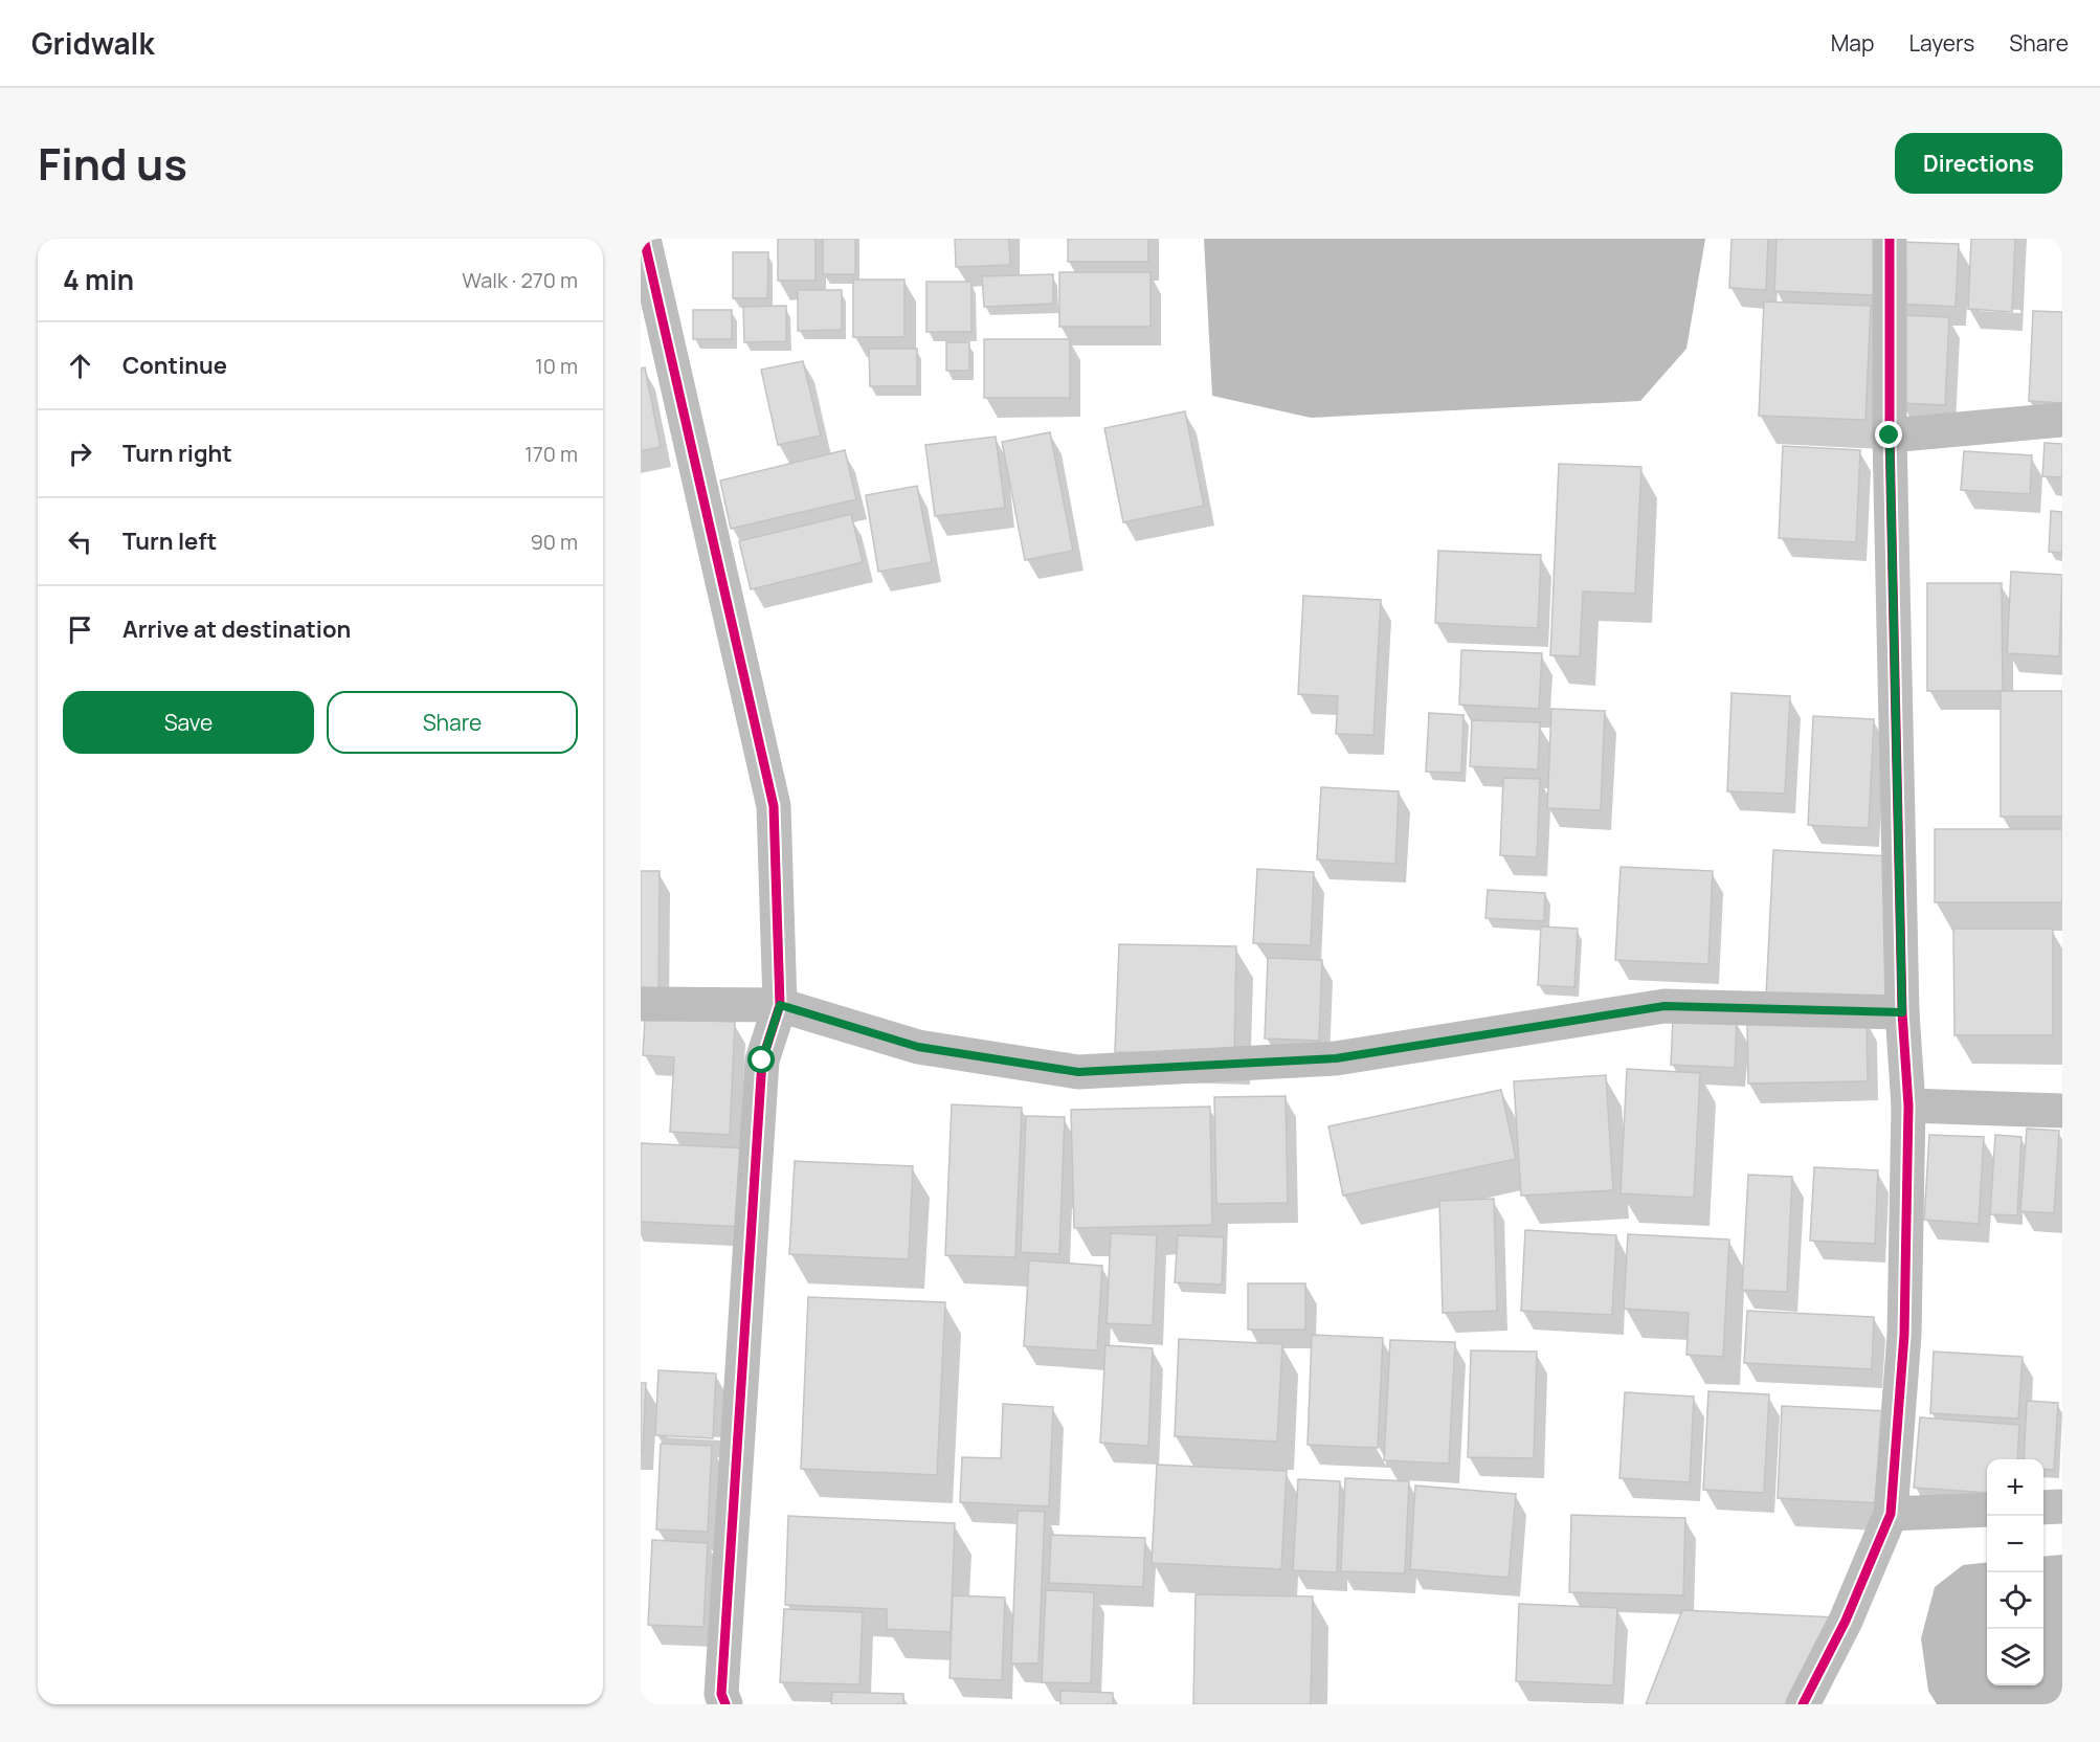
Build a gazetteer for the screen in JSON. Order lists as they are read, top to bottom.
{
  "page": {
    "header": "Gridwalk",
    "nav": ["Map", "Layers", "Share"],
    "title": "Find us",
    "buttons": [
      "Directions",
      ["Save", "Share"]
    ],
    "heading": ["4 min", "Walk · 270 m"],
    "list": [
      ["Continue", "10 m"],
      ["Turn right", "170 m"],
      ["Turn left", "90 m"],
      "Arrive at destination"
    ],
    "map_buttons": ["+", "−"]
  }
}
